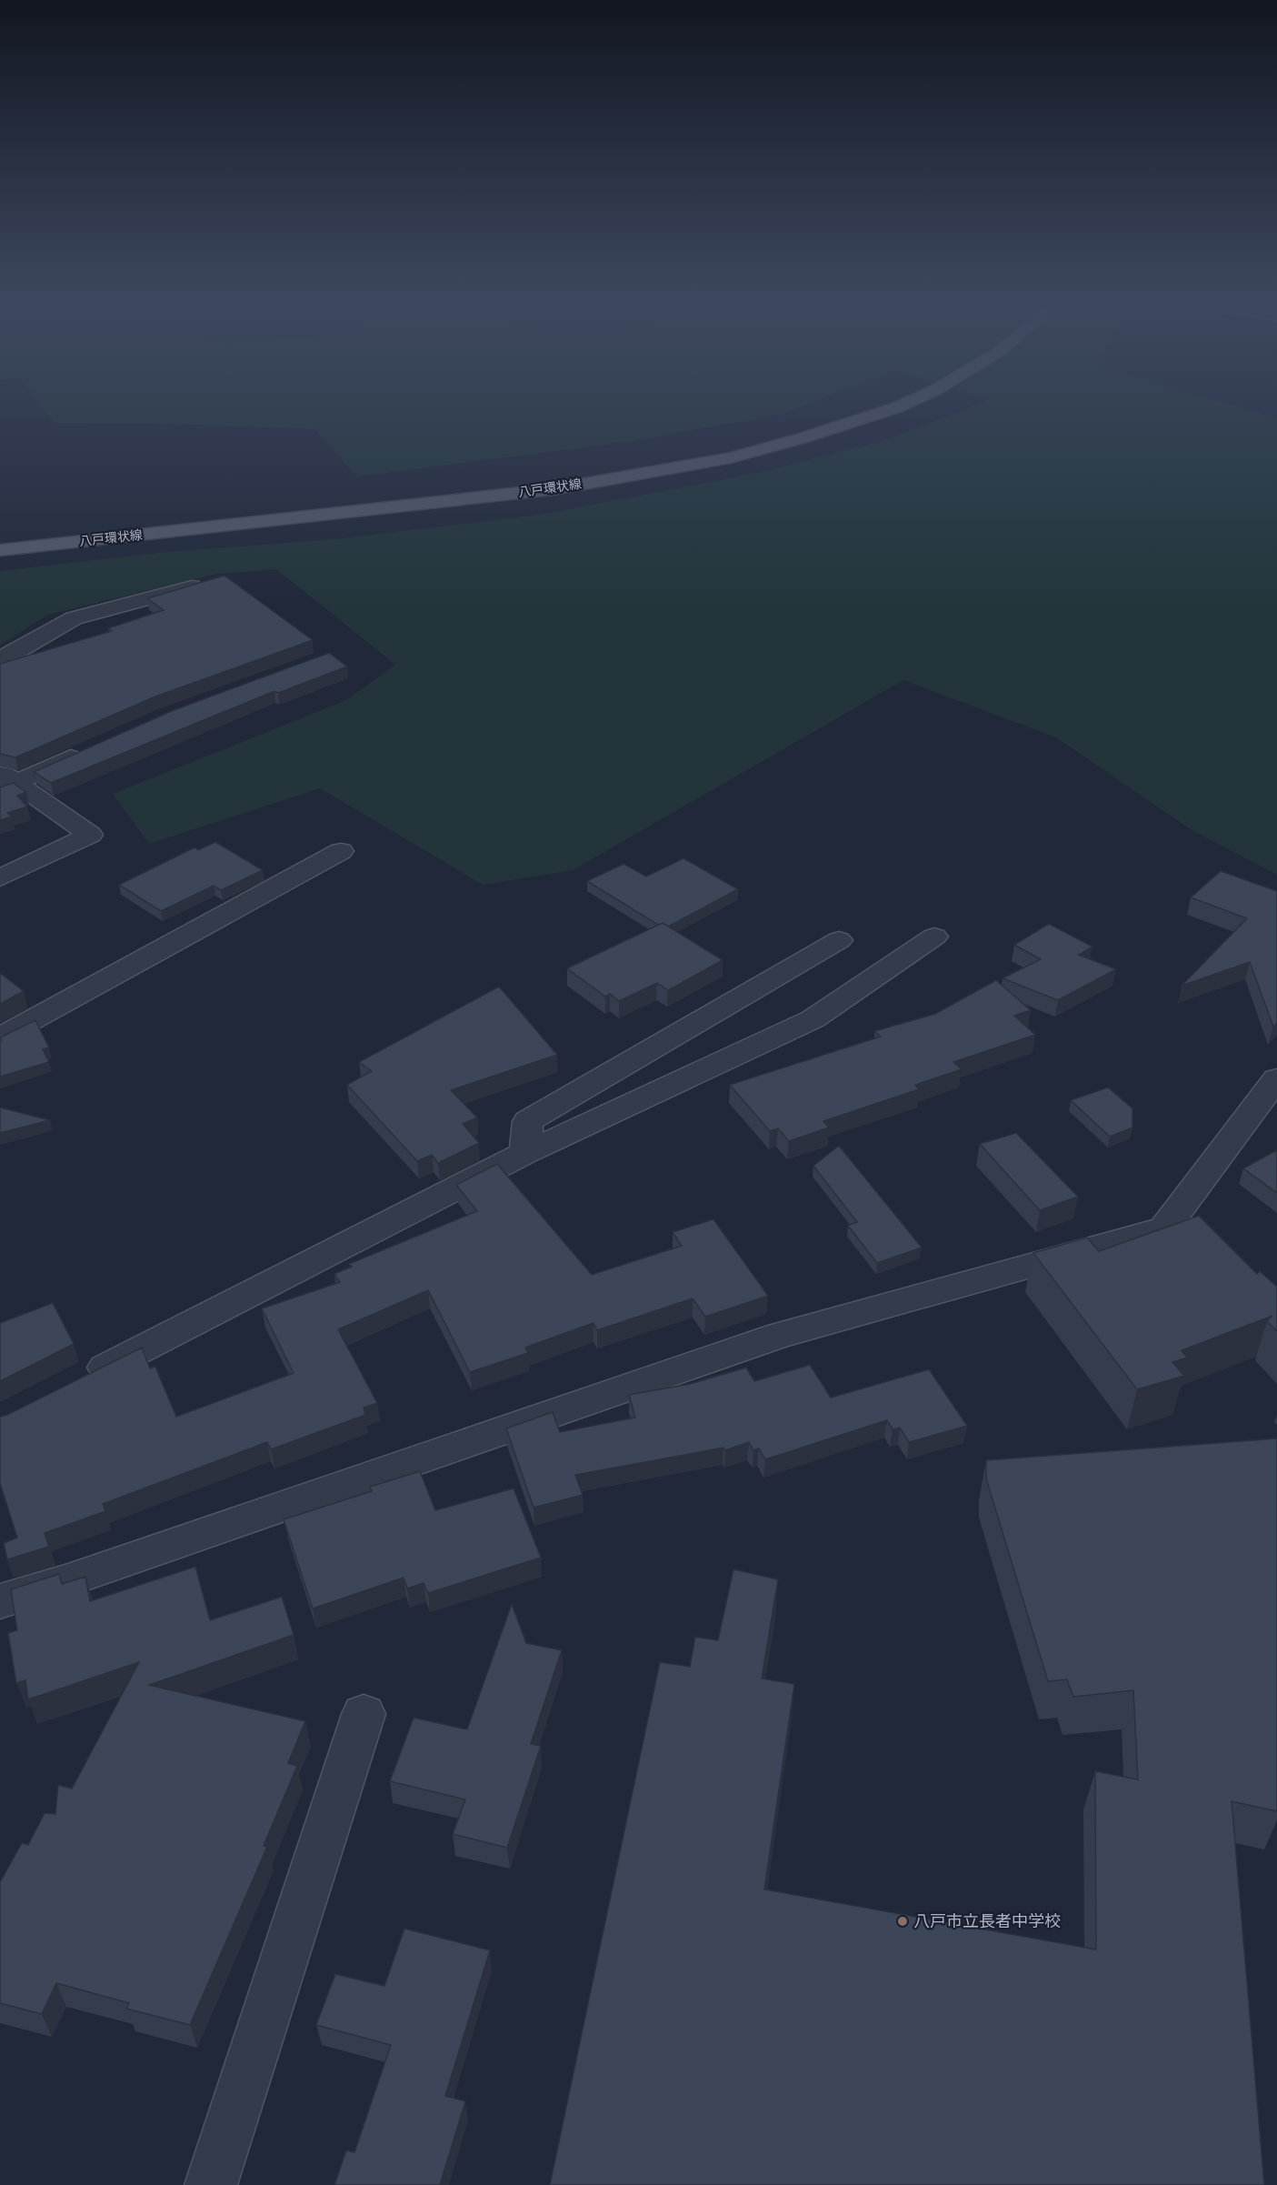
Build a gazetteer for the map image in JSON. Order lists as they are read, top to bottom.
{
  "streets": {
    "main road": ["八戸環状線"]
  },
  "places": ["八戸市立長者中学校"]
}
